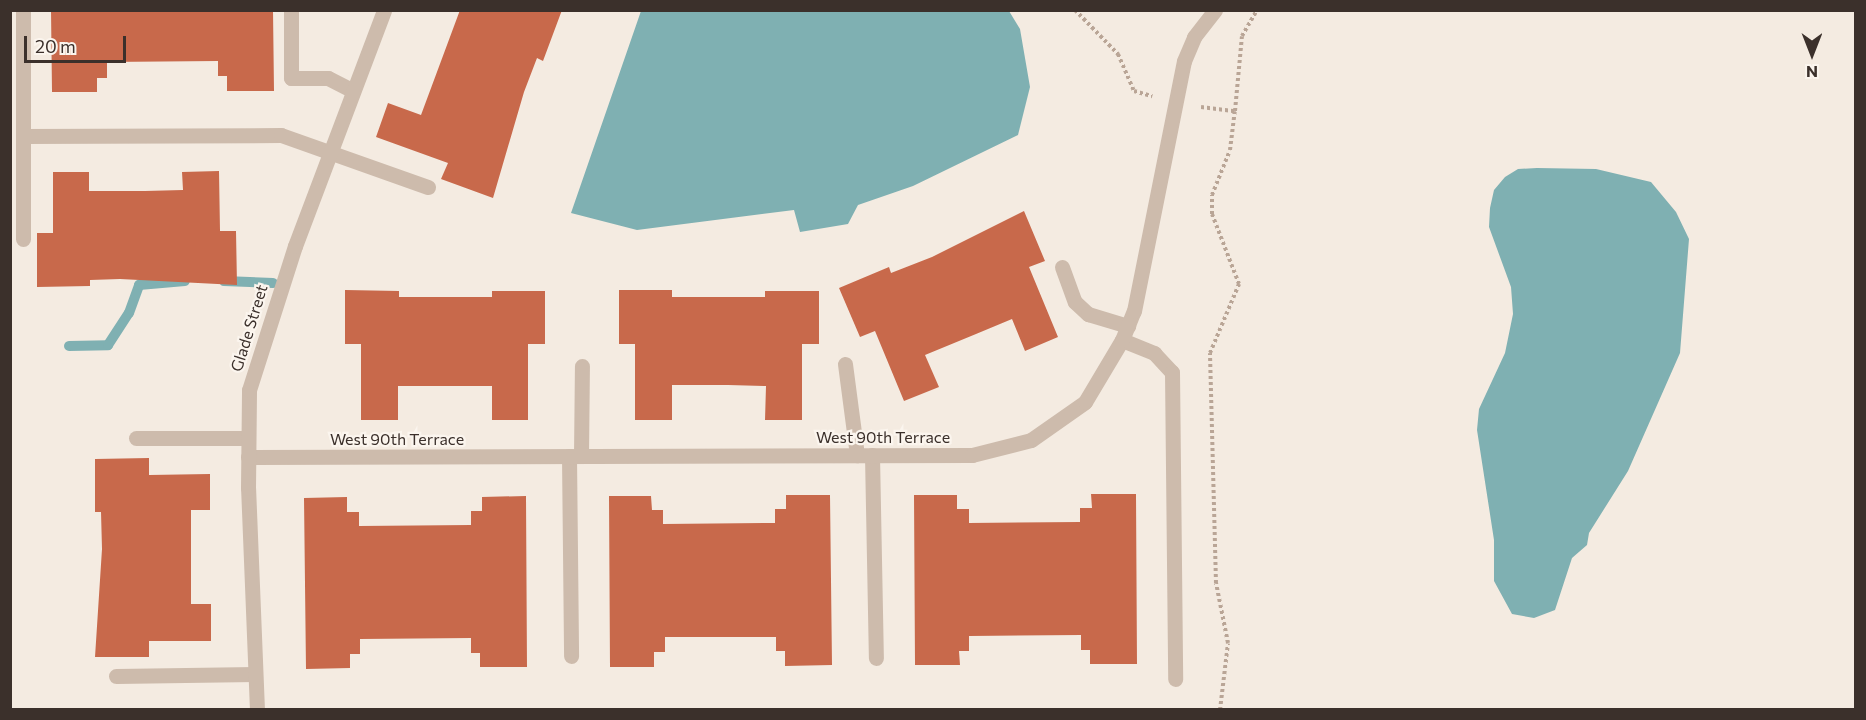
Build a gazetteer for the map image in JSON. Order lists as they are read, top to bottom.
{
  "streets": {
    "street": ["Glade Street", "West 90th Terrace"]
  },
  "crossings": [
    ["Glade Street", "West 90th Terrace"]
  ],
  "scale_bar": "20 m",
  "north": "bottom"
}
